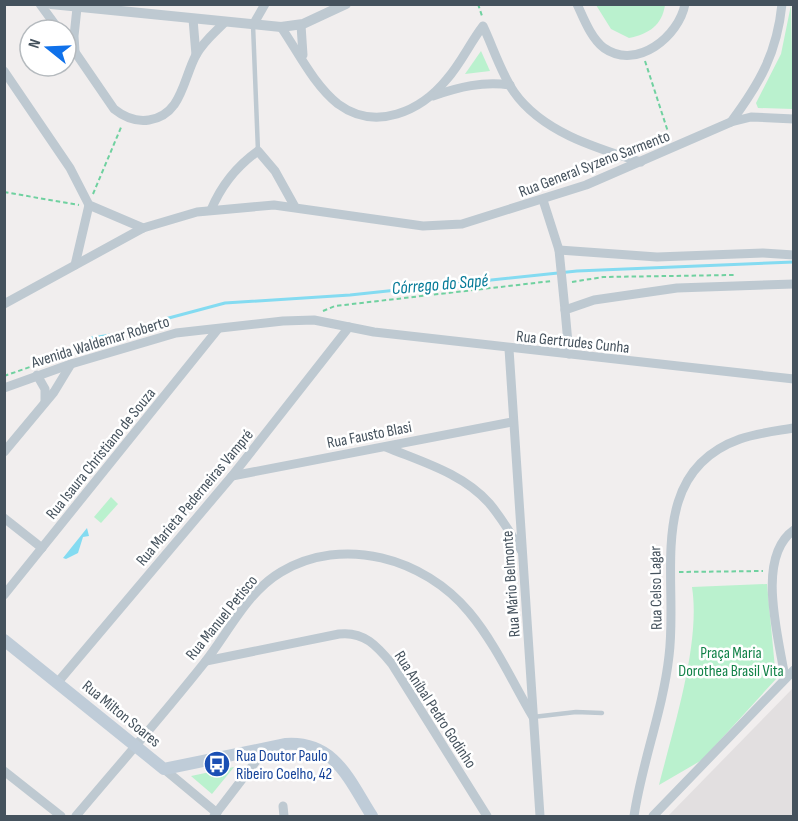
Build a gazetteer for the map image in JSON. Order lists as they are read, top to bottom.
{
  "streets": {
    "main road": ["Rua Milton Soares"],
    "street": [
      "Rua General Syzeno Sarmento",
      "Avenida Waldemar Roberto",
      "Rua Gertrudes Cunha",
      "Rua Fausto Blasi",
      "Rua Isaura Christiano de Souza",
      "Rua Marieta Pederneiras Vampré",
      "Rua Mário Belmonte",
      "Rua Celso Lagar",
      "Rua Manuel Petisco",
      "Rua Aníbal Pedro Godinho"
    ]
  },
  "crossings": [
    ["Avenida Waldemar Roberto", "Rua Gertrudes Cunha"],
    ["Avenida Waldemar Roberto", "Rua Isaura Christiano de Souza"],
    ["Avenida Waldemar Roberto", "Rua Marieta Pederneiras Vampré"],
    ["Rua Gertrudes Cunha", "Rua Marieta Pederneiras Vampré"],
    ["Rua Gertrudes Cunha", "Rua Mário Belmonte"],
    ["Rua Fausto Blasi", "Rua Marieta Pederneiras Vampré"],
    ["Rua Fausto Blasi", "Rua Mário Belmonte"],
    ["Rua Marieta Pederneiras Vampré", "Rua Milton Soares"],
    ["Rua Mário Belmonte", "Rua Manuel Petisco"],
    ["Rua Manuel Petisco", "Rua Aníbal Pedro Godinho"],
    ["Rua Manuel Petisco", "Rua Milton Soares"]
  ],
  "water": ["Córrego do Sapé"],
  "parks": ["Praça Maria Dorothea Brasil Vita"],
  "places": {
    "bus stop": ["Rua Doutor Paulo Ribeiro Coelho, 42"]
  },
  "north": "left"
}
